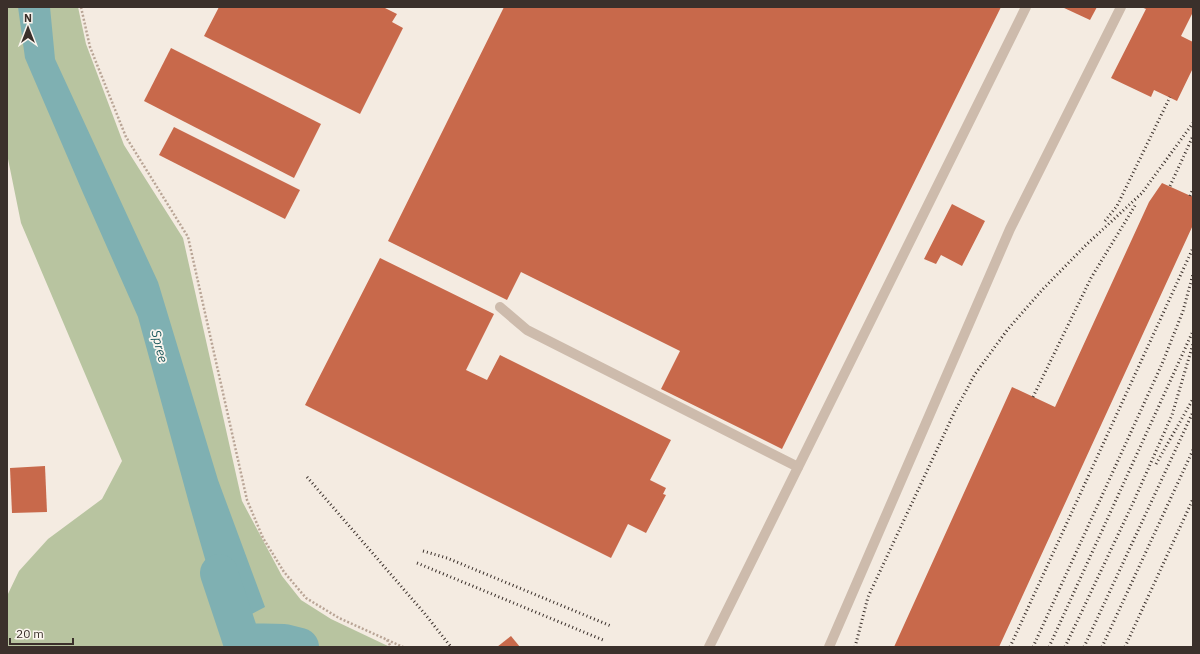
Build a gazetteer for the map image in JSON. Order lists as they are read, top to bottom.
{
  "water": ["Spree"],
  "scale_bar": "20 m",
  "north": "top"
}
